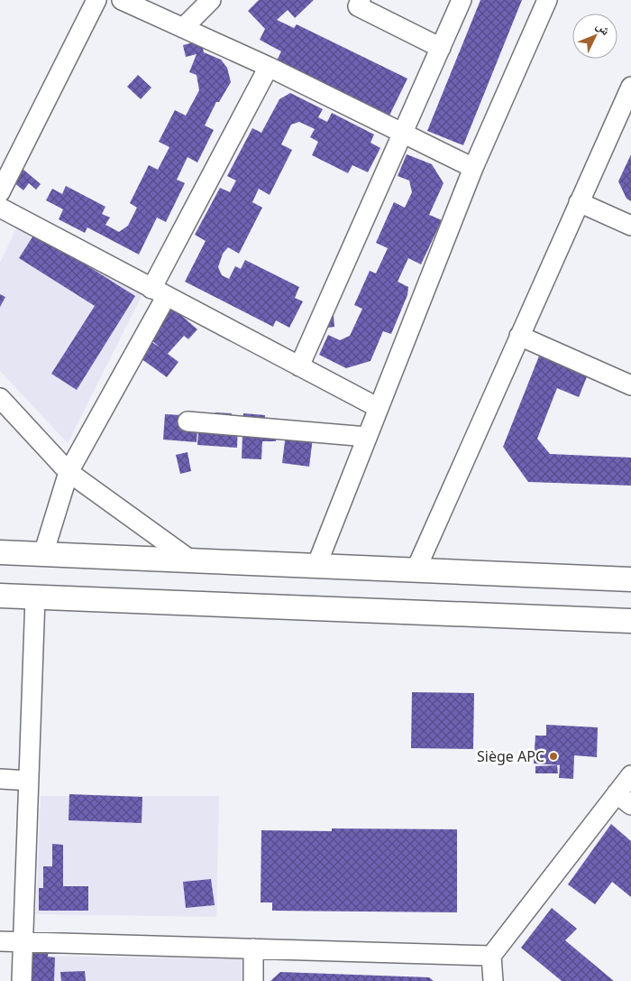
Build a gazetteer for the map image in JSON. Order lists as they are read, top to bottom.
{
  "places": ["Siège APC"],
  "north": "top right"
}
